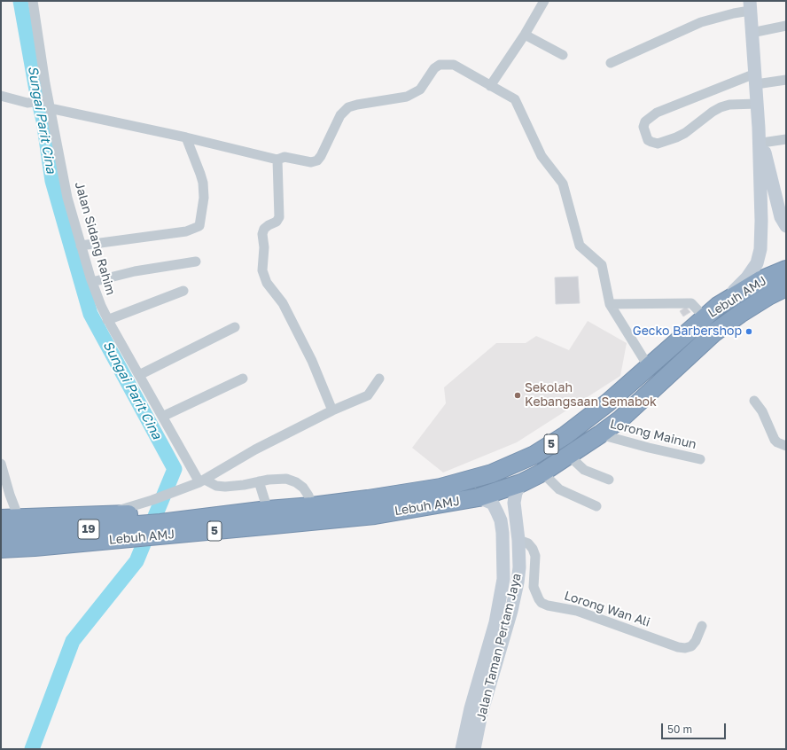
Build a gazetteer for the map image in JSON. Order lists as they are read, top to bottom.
{
  "streets": {
    "highway": ["Lebuh AMJ", "5", "19"],
    "street": [
      "Jalan Sidang Rahim",
      "Lorong Mainun",
      "Lorong Wan Ali",
      "Jalan Taman Pertam Jaya"
    ]
  },
  "crossings": [
    ["Lebuh AMJ", "Lorong Mainun"],
    ["Lebuh AMJ", "Jalan Taman Pertam Jaya"],
    ["Lorong Wan Ali", "Jalan Taman Pertam Jaya"]
  ],
  "water": ["Sungai Parit Cina"],
  "places": ["Gecko Barbershop", "Sekolah Kebangsaan Semabok"],
  "scale_bar": "50 m"
}
